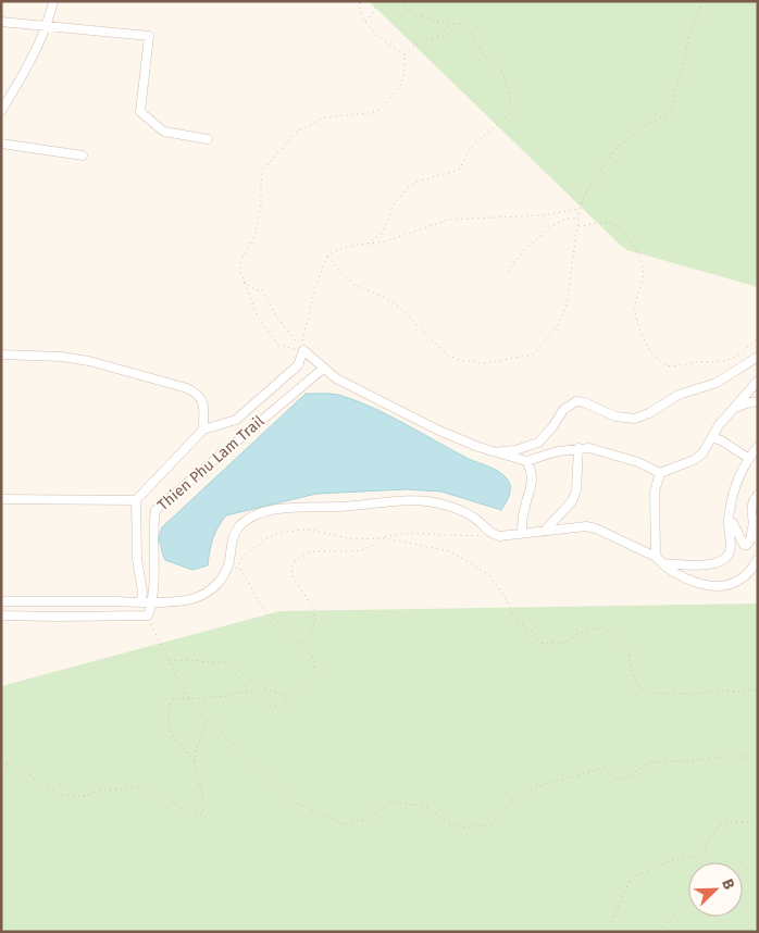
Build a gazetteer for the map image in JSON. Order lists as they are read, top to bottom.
{
  "streets": {
    "street": ["Thien Phu Lam Trail"]
  },
  "north": "top right"
}
